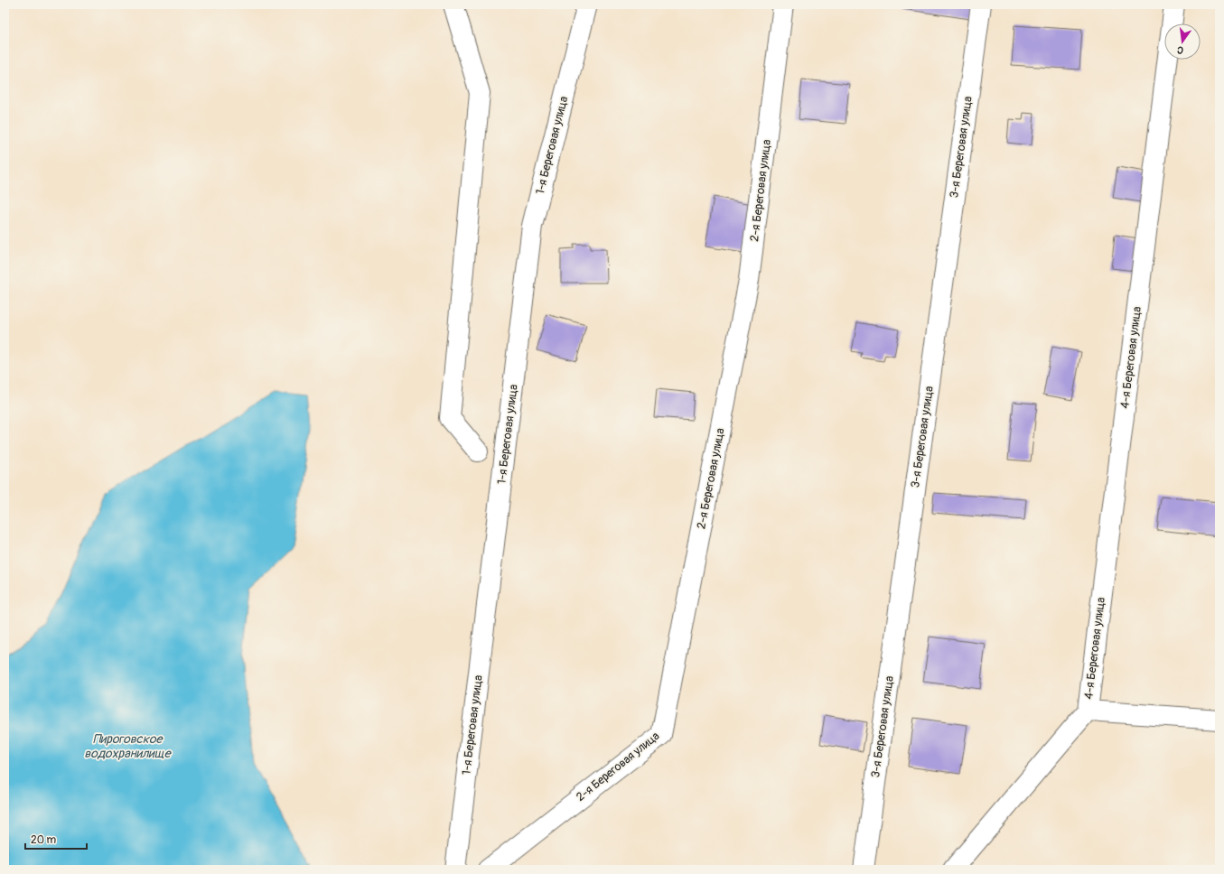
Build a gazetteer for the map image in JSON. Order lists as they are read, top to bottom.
{
  "streets": {
    "street": [
      "1-я Береговая улица",
      "3-я Береговая улица",
      "2-я Береговая улица",
      "4-я Береговая улица"
    ]
  },
  "water": ["Пироговское водохранилище"],
  "scale_bar": "20 m",
  "north": "bottom"
}
